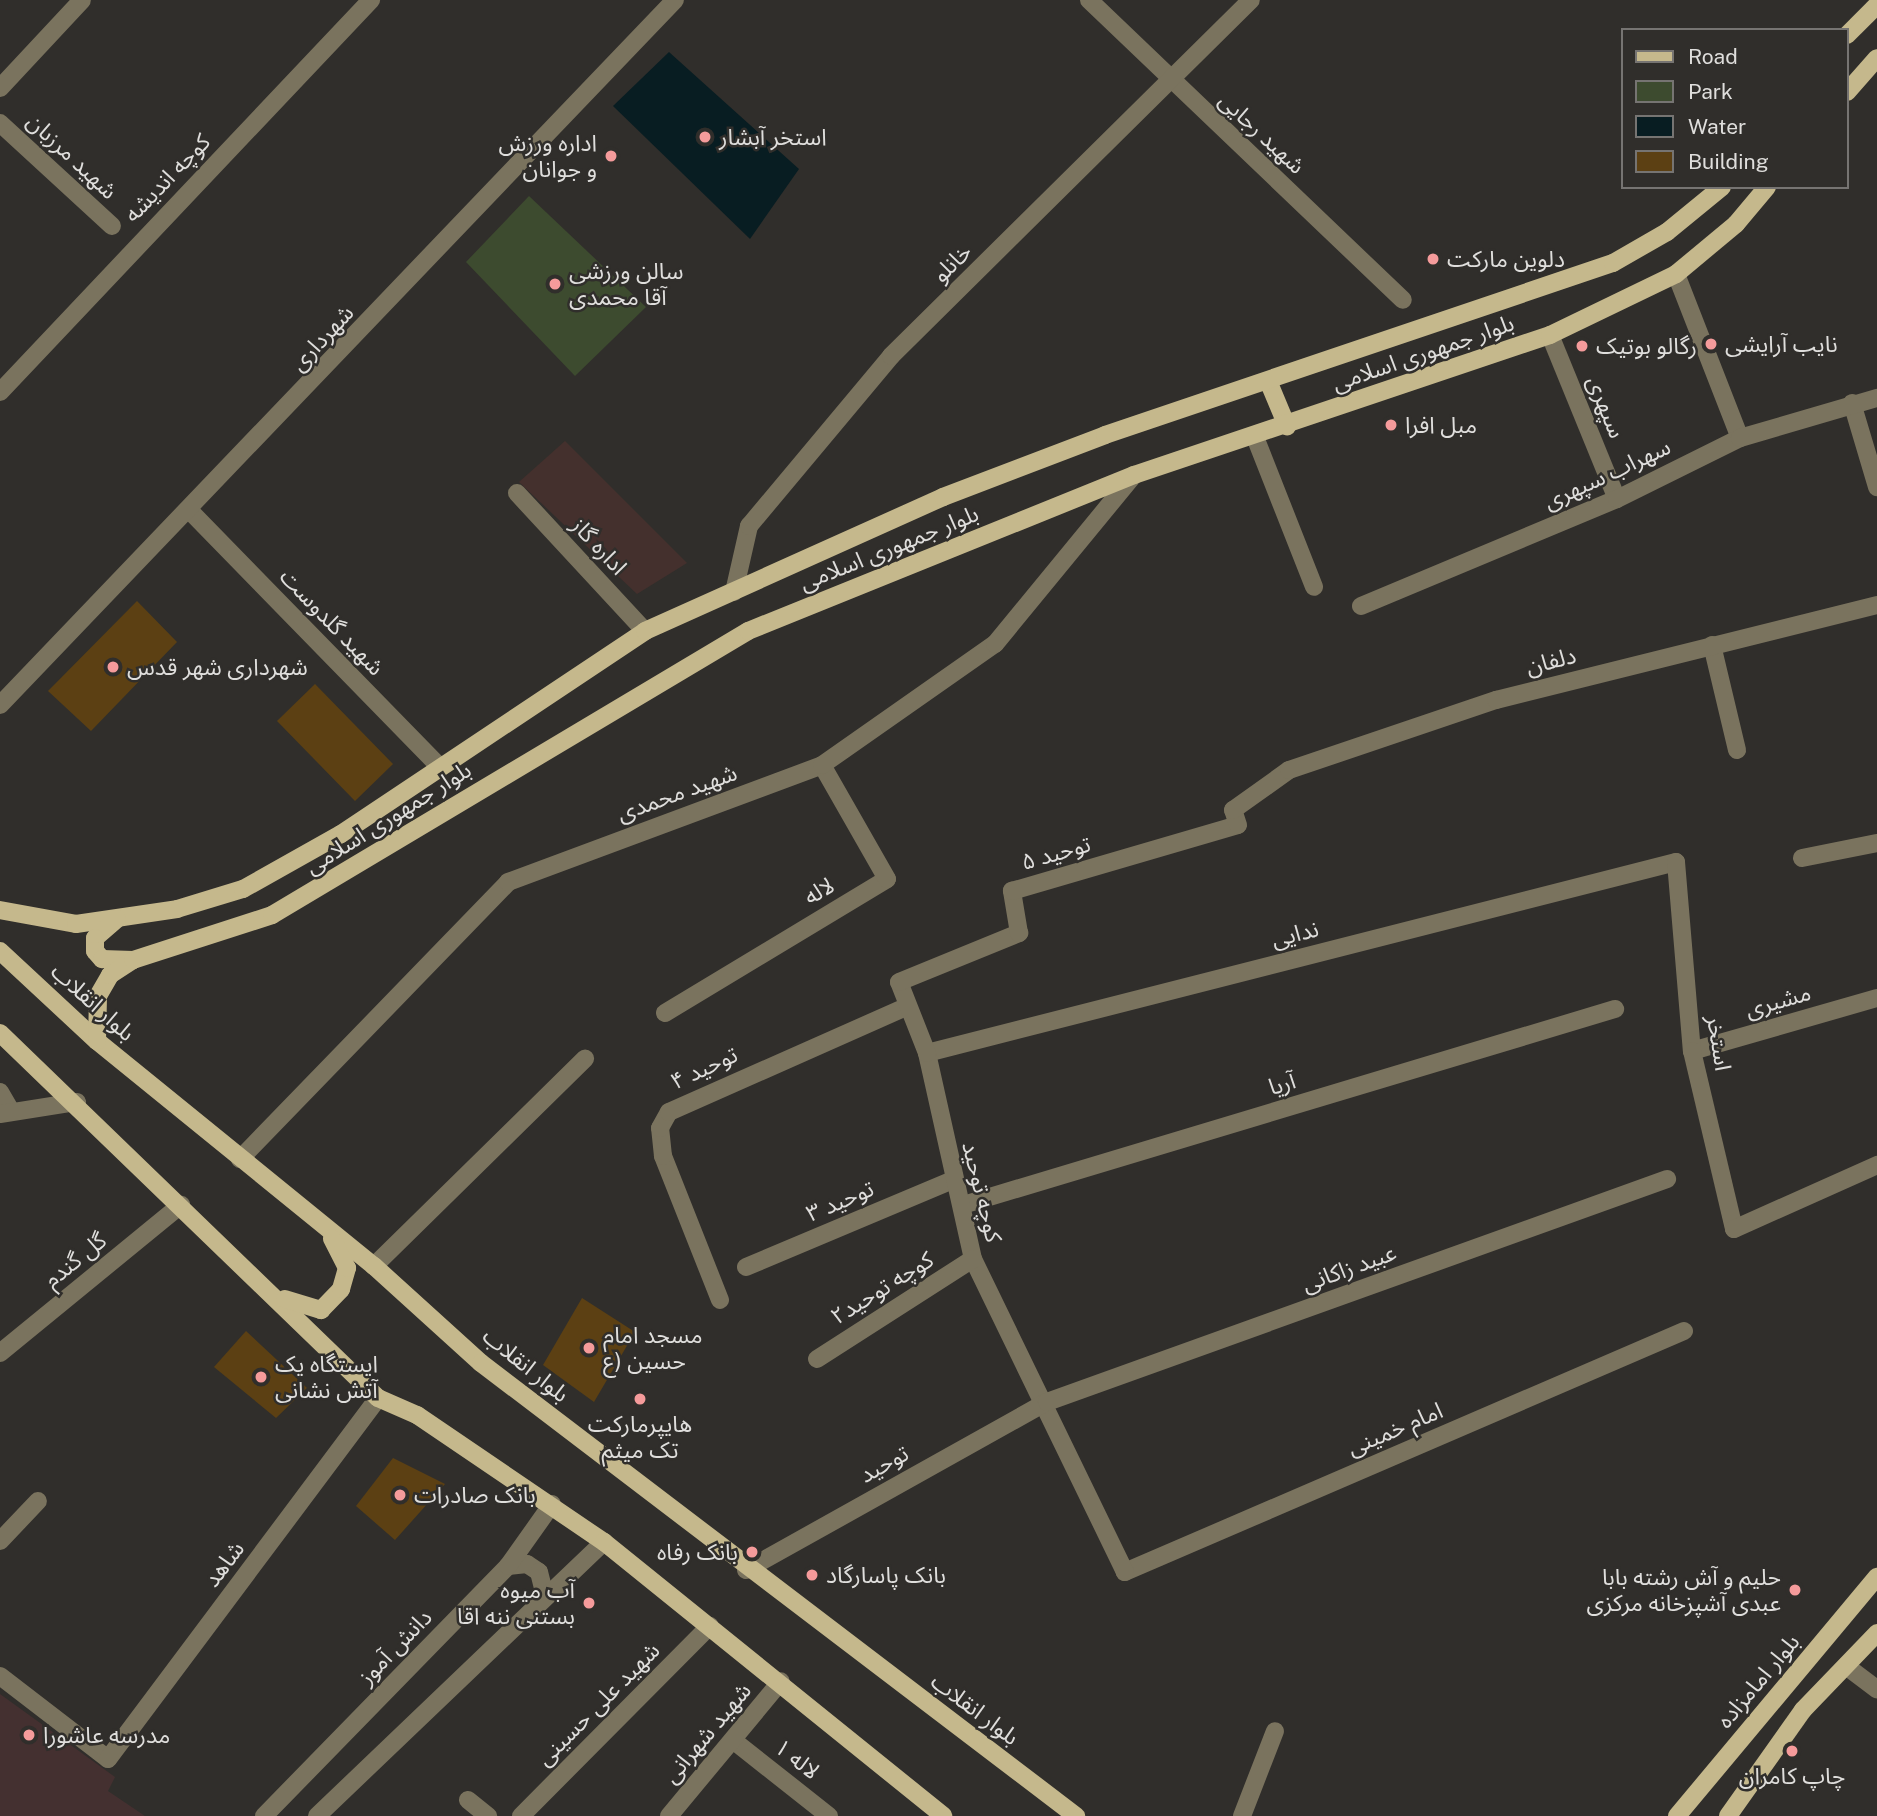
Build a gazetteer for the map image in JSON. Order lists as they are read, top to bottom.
{
  "streets": {
    "main road": ["بلوار جمهوری اسلامی", "بلوار انقلاب", "بلوار امامزاده"],
    "street": [
      "شهید رجایی",
      "شهید مرزبان",
      "کوچه اندیشه",
      "خانلو",
      "شهرداری",
      "سپهری",
      "سهراب سپهری",
      "اداره گاز",
      "شهید گلدوست",
      "دلفان",
      "شهید محمدی",
      "توحید ۵",
      "لاله",
      "ندایی",
      "مشیری",
      "استخر",
      "توحید ۴",
      "آریا",
      "کوچه توحید",
      "توحید ۳",
      "گل گندم",
      "عبید زاکانی",
      "کوچه توحید۲",
      "امام خمینی",
      "توحید",
      "شاهد",
      "دانش آموز",
      "شهید علی حسینی",
      "شهید شهرانی",
      "لاله ۱"
    ]
  },
  "crossings": [
    ["شهید رجایی", "خانلو"],
    ["خانلو", "بلوار جمهوری اسلامی"],
    ["شهرداری", "شهید گلدوست"],
    ["بلوار جمهوری اسلامی", "سپهری"],
    ["بلوار جمهوری اسلامی", "اداره گاز"],
    ["بلوار جمهوری اسلامی", "شهید گلدوست"],
    ["بلوار جمهوری اسلامی", "شهید محمدی"],
    ["بلوار جمهوری اسلامی", "بلوار انقلاب"],
    ["سپهری", "سهراب سپهری"],
    ["دلفان", "توحید ۵"],
    ["شهید محمدی", "لاله"],
    ["شهید محمدی", "بلوار انقلاب"],
    ["توحید ۵", "کوچه توحید"],
    ["ندایی", "استخر"],
    ["ندایی", "کوچه توحید"],
    ["مشیری", "استخر"],
    ["بلوار انقلاب", "توحید"],
    ["توحید ۴", "کوچه توحید"],
    ["آریا", "کوچه توحید"],
    ["کوچه توحید", "توحید ۳"],
    ["کوچه توحید", "عبید زاکانی"],
    ["کوچه توحید", "کوچه توحید۲"],
    ["کوچه توحید", "امام خمینی"],
    ["کوچه توحید", "توحید"],
    ["عبید زاکانی", "توحید"],
    ["شهید شهرانی", "لاله ۱"]
  ],
  "places": [
    "استخر آبشار",
    "اداره ورزش و جوانان",
    "دلوین مارکت",
    "سالن ورزشی آقا محمدی",
    "نایب آرایشی",
    "رگالو بوتیک",
    "مبل افرا",
    "شهرداری شهر قدس",
    "مسجد امام حسین (ع",
    "ایستگاه یک آتش نشانی",
    "هایپرمارکت تک میثم",
    "بانک صادرات",
    "بانک رفاه",
    "بانک پاسارگاد",
    "حلیم و آش رشته بابا عبدی آشپزخانه مرکزی",
    "آب میوه بستنی ننه اقا",
    "مدرسه عاشورا",
    "چاپ کامران"
  ],
  "legend": [
    "Road",
    "Park",
    "Water",
    "Building"
  ]
}
